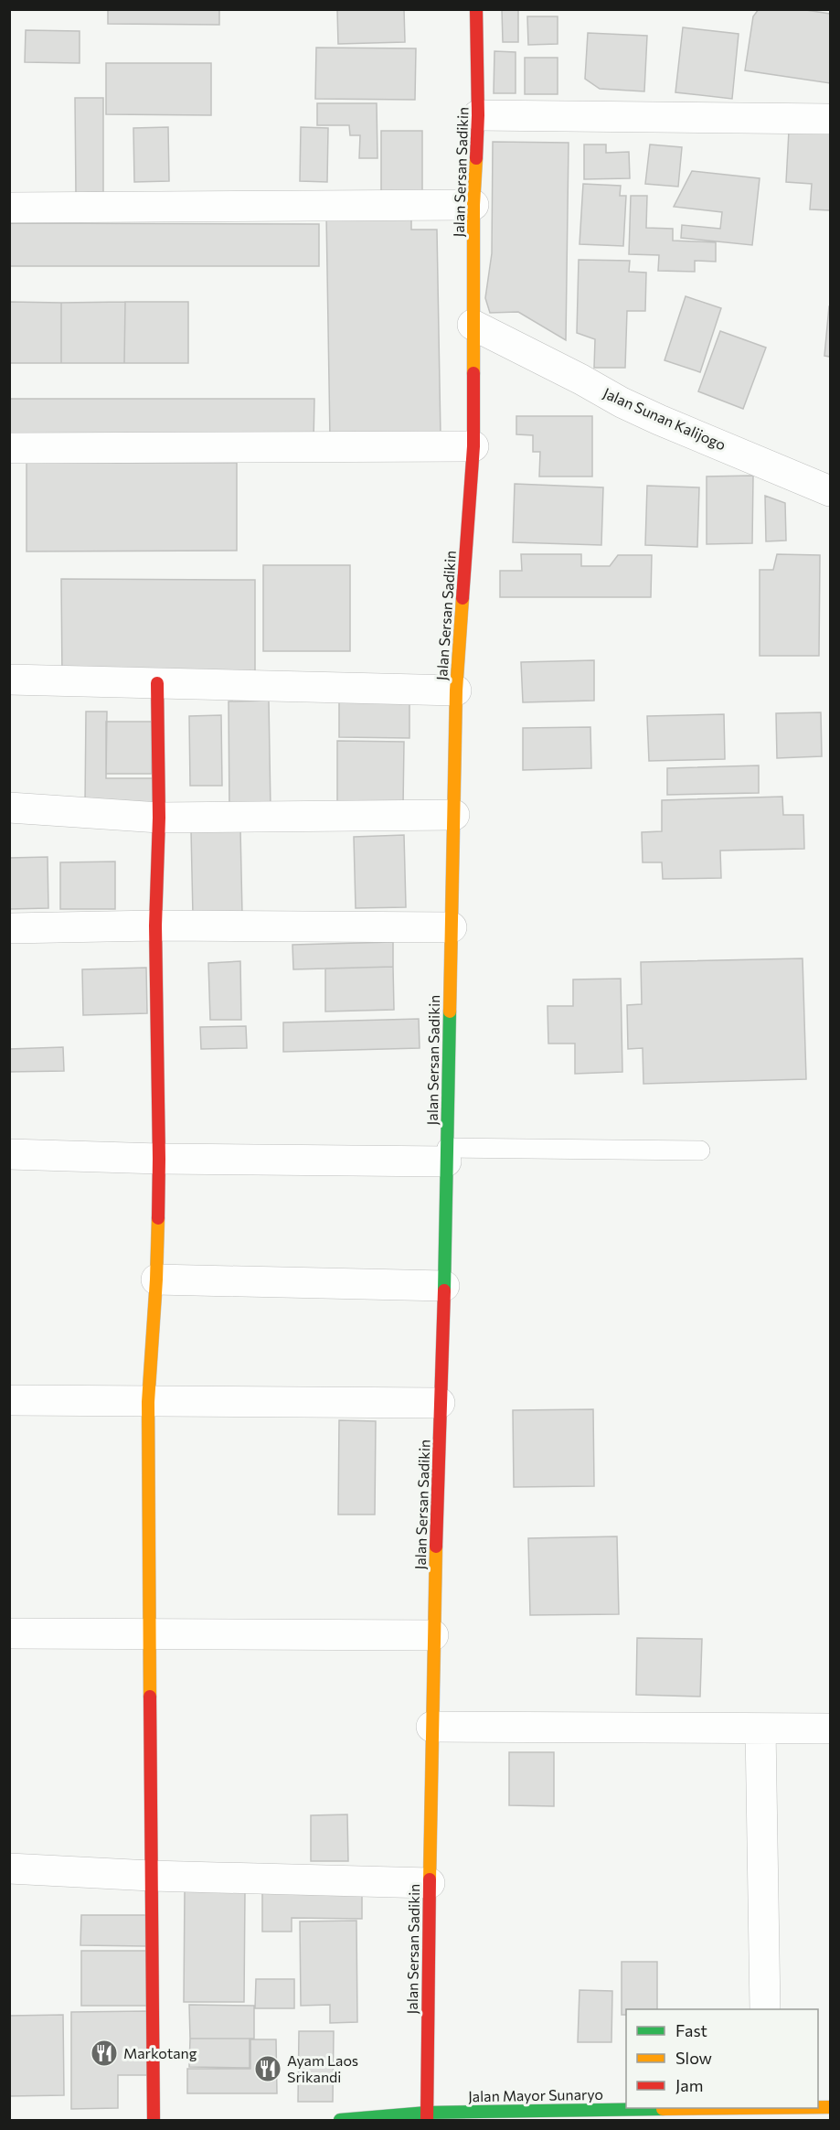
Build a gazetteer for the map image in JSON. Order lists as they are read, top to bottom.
{
  "streets": {
    "main road": ["Jalan Sersan Sadikin", "Jalan Mayor Sunaryo"],
    "street": ["Jalan Sunan Kalijogo"]
  },
  "crossings": [
    ["Jalan Sersan Sadikin", "Jalan Sunan Kalijogo"],
    ["Jalan Sersan Sadikin", "Jalan Mayor Sunaryo"]
  ],
  "places": {
    "restaurant": ["Markotang", "Ayam Laos Srikandi"]
  },
  "legend": ["Fast", "Slow", "Jam"]
}
